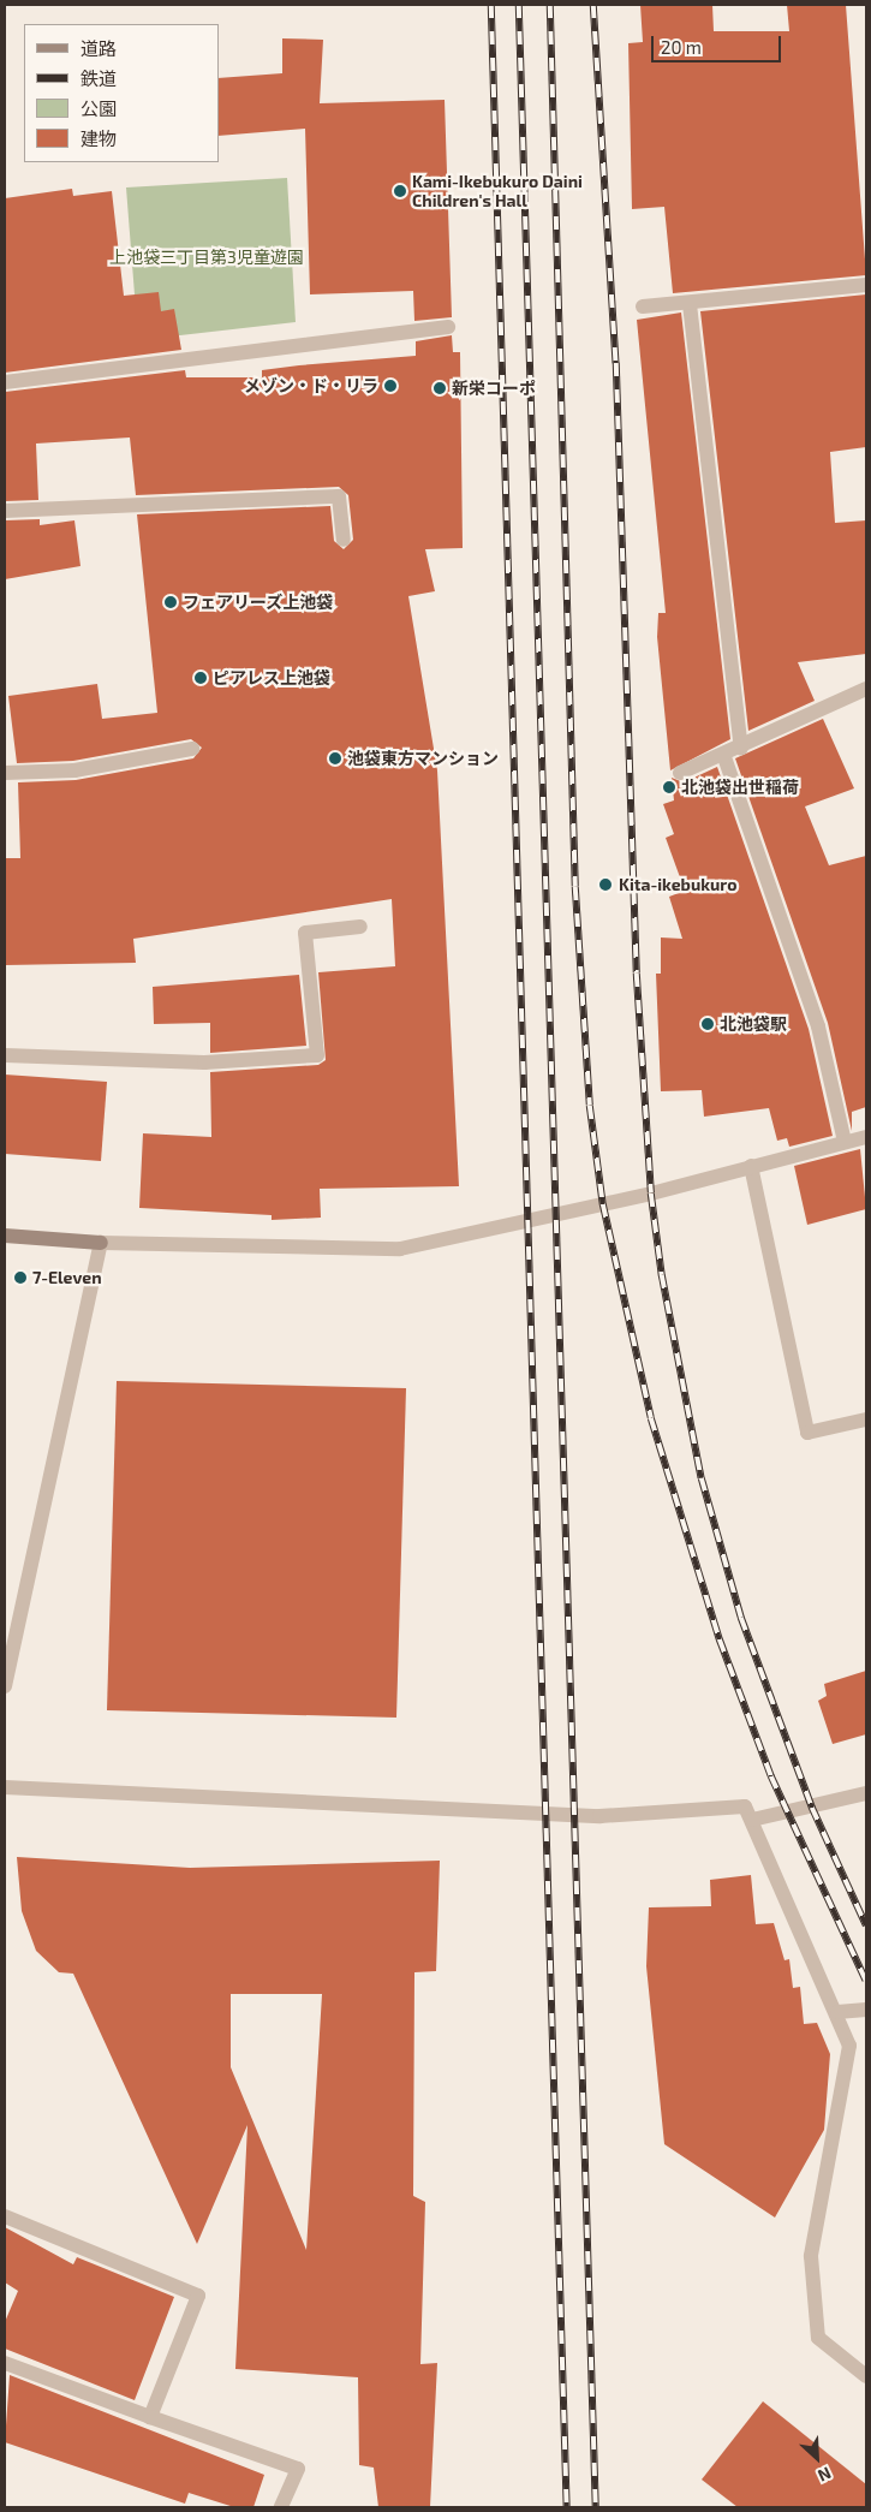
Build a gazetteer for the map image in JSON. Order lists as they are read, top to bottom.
{
  "parks": ["上池袋三丁目第3児童遊園"],
  "places": [
    "Kami-Ikebukuro Daini Children's Hall",
    "メゾン・ド・リラ",
    "新栄コーポ",
    "フェアリーズ上池袋",
    "ピアレス上池袋",
    "池袋東方マンション",
    "北池袋出世稲荷",
    "Kita-ikebukuro",
    "北池袋駅",
    "7-Eleven"
  ],
  "legend": [
    "道路",
    "鉄道",
    "公園",
    "建物"
  ],
  "scale_bar": "20 m",
  "north": "bottom right"
}
